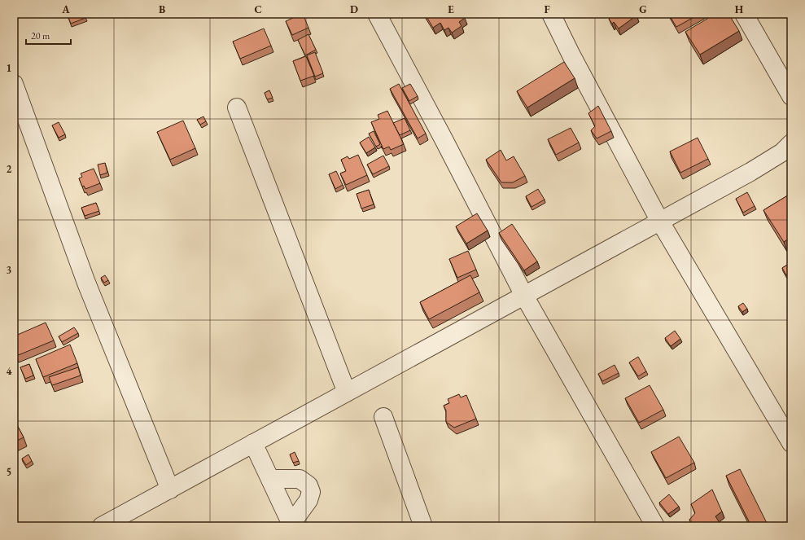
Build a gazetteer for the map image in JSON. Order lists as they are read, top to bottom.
{
  "scale_bar": "20 m",
  "grid": {
    "columns": [
      "A",
      "B",
      "C",
      "D",
      "E",
      "F",
      "G",
      "H"
    ],
    "rows": [
      "1",
      "2",
      "3",
      "4",
      "5"
    ]
  }
}
